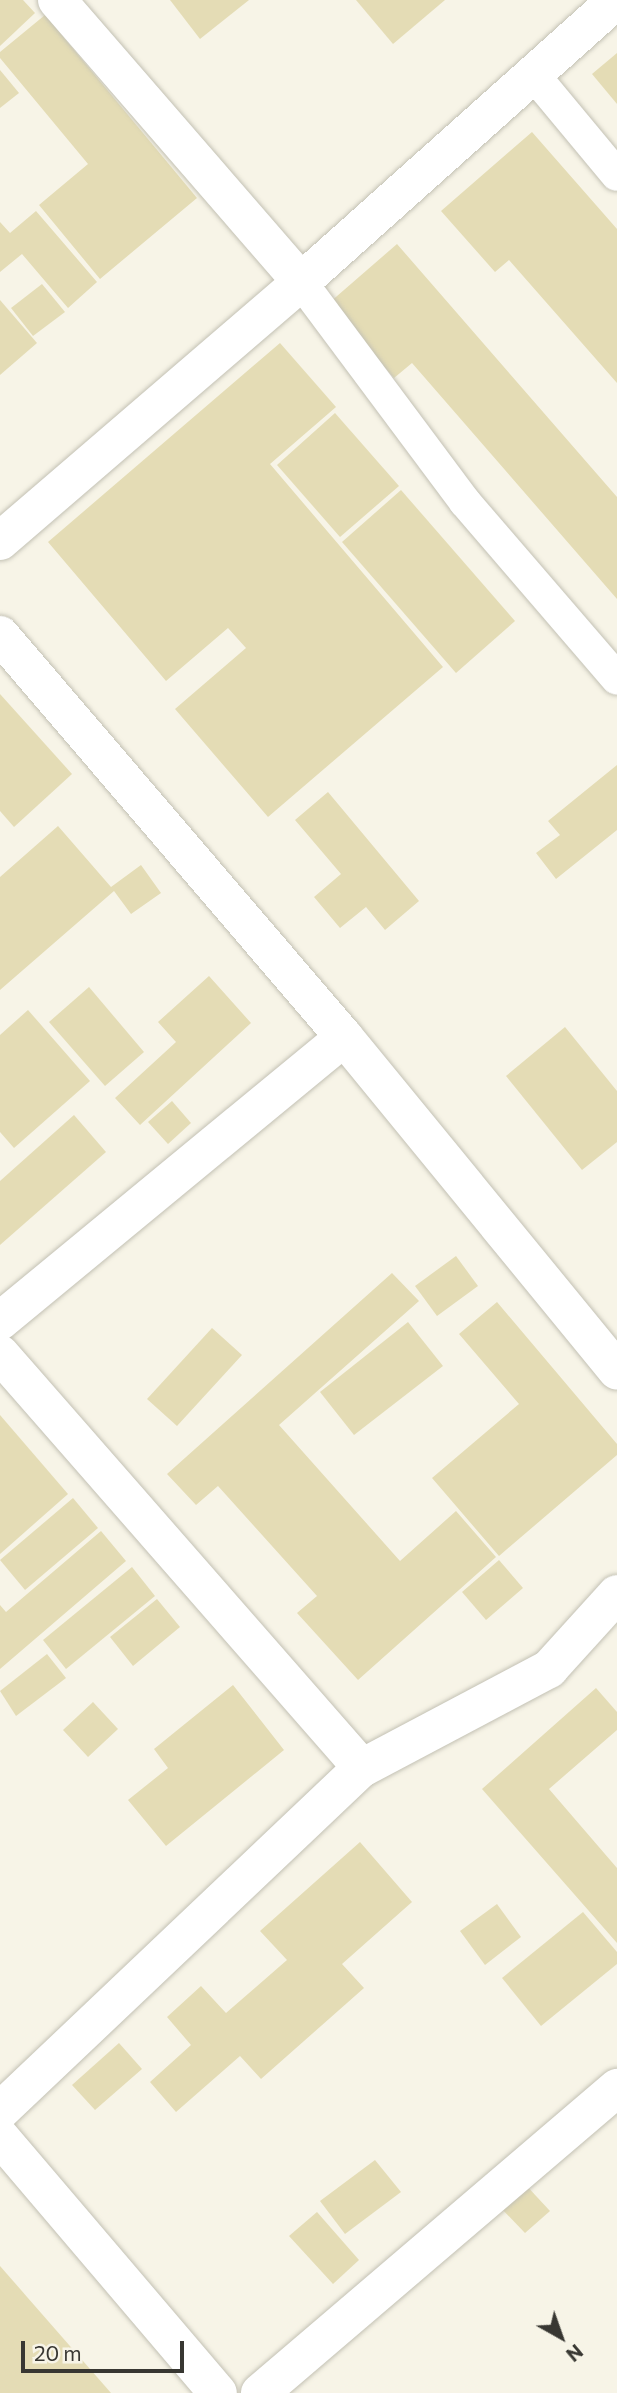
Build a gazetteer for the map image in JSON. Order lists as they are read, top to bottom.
{
  "scale_bar": "20 m",
  "north": "bottom right"
}
